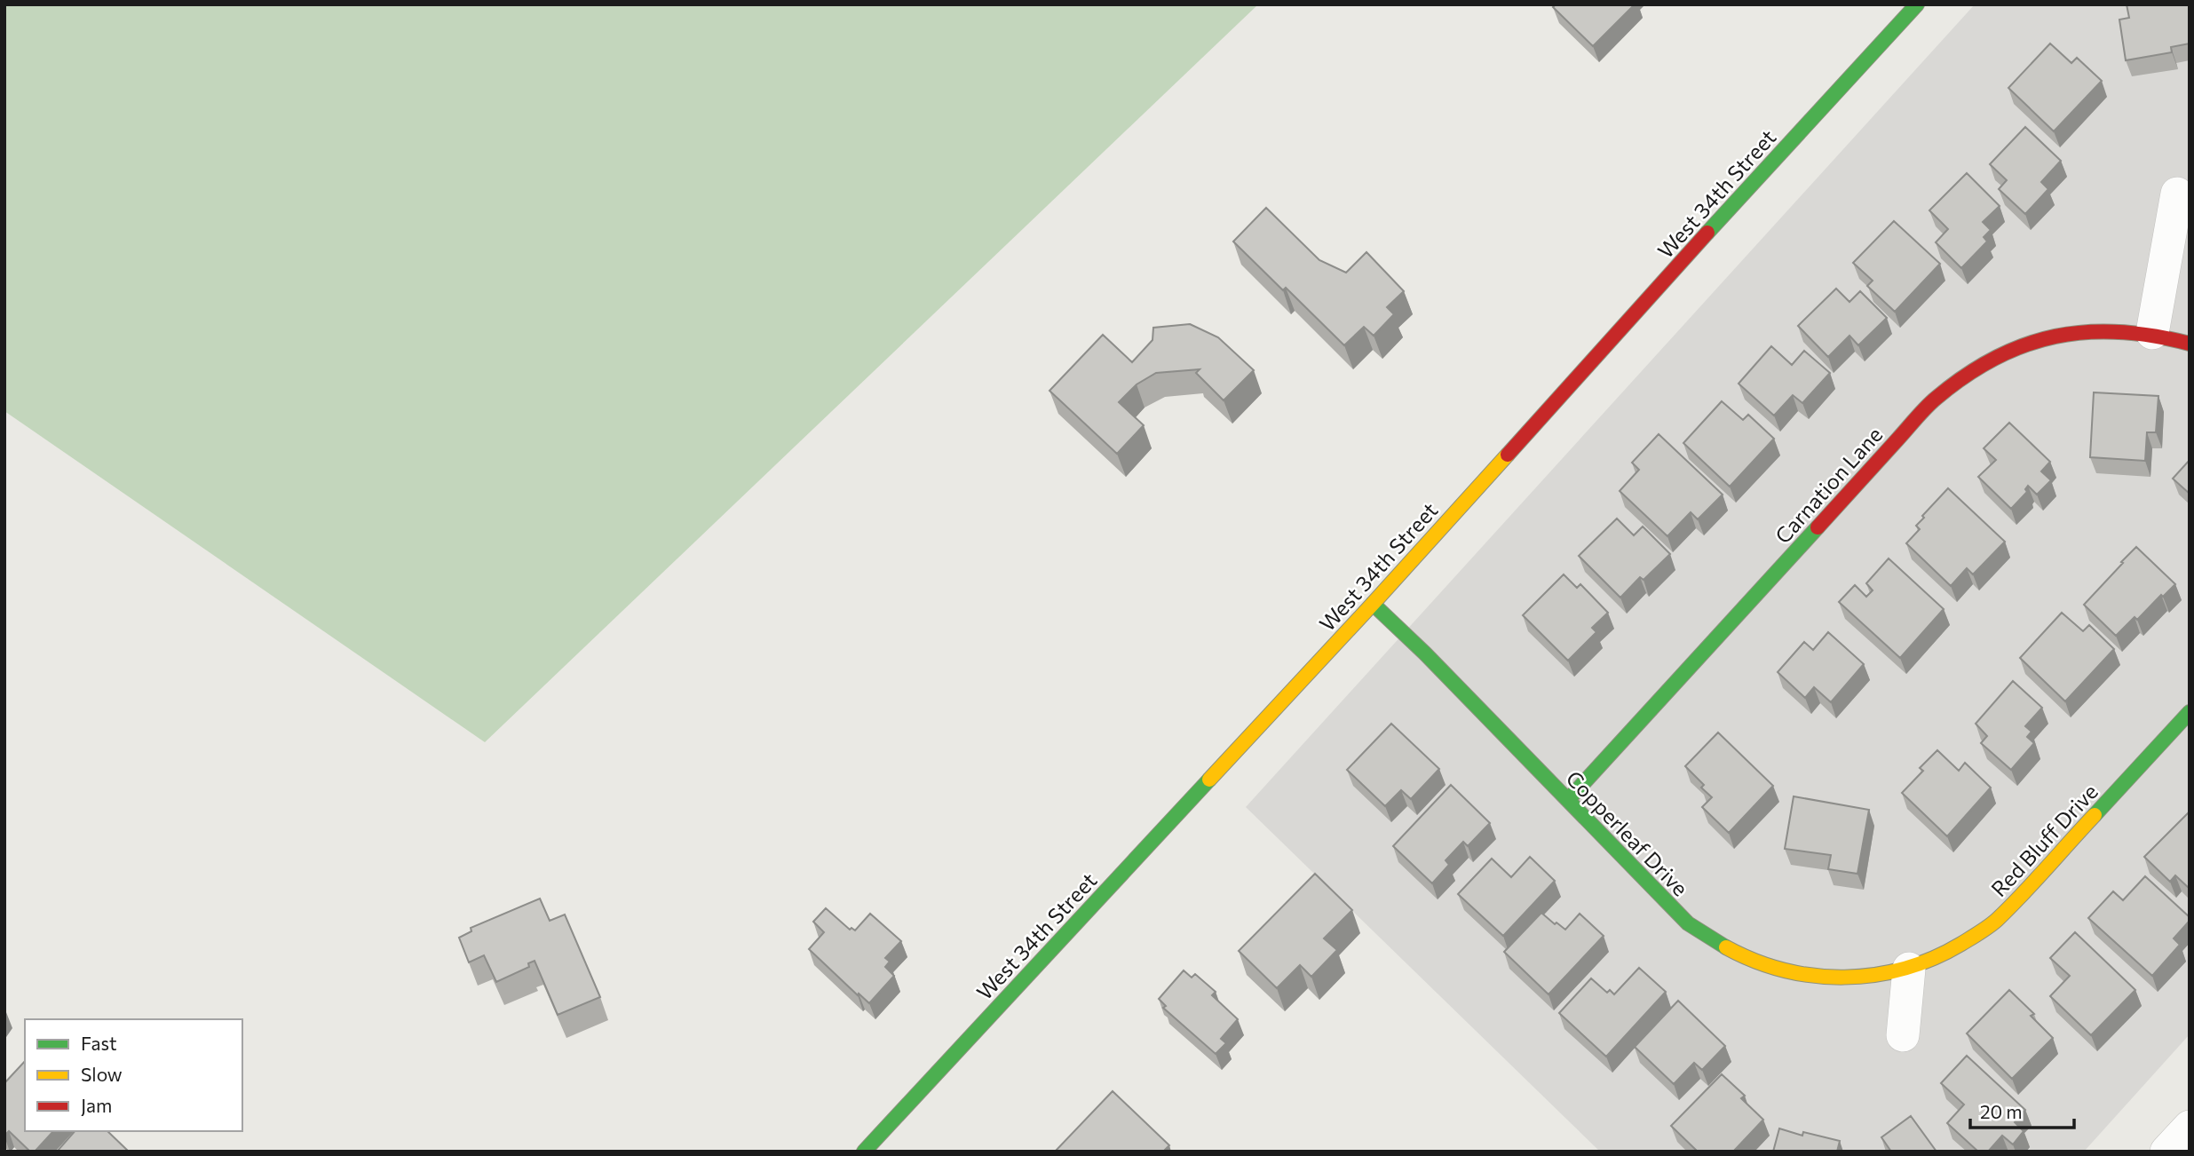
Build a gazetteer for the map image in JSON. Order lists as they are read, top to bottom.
{
  "streets": {
    "street": [
      "West 34th Street",
      "Carnation Lane",
      "Copperleaf Drive",
      "Red Bluff Drive"
    ]
  },
  "crossings": [
    ["West 34th Street", "Copperleaf Drive"],
    ["Carnation Lane", "Copperleaf Drive"],
    ["Copperleaf Drive", "Red Bluff Drive"]
  ],
  "legend": ["Fast", "Slow", "Jam"],
  "scale_bar": "20 m"
}
